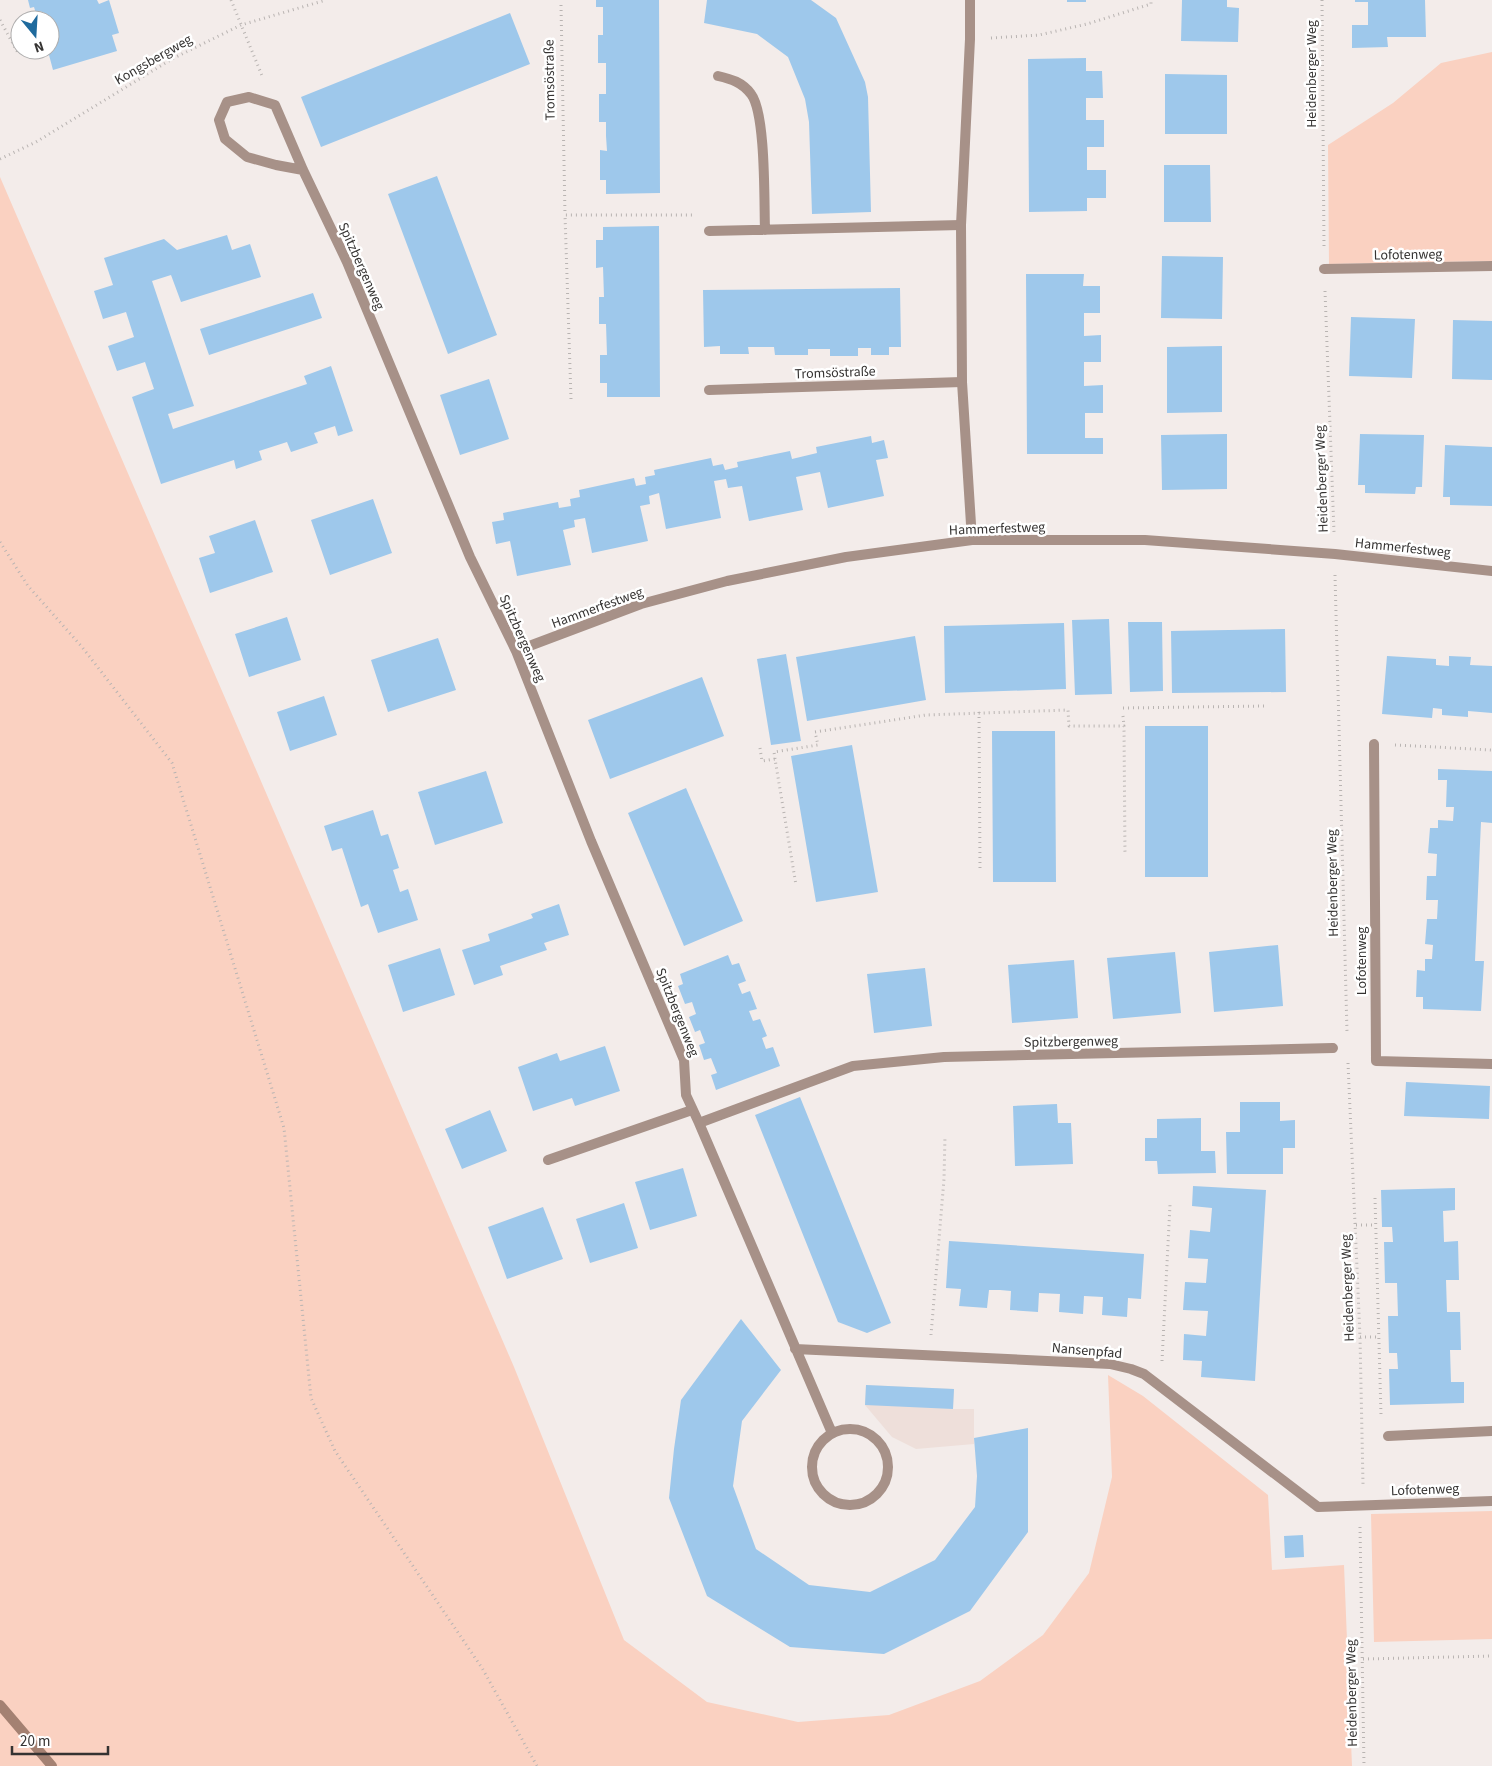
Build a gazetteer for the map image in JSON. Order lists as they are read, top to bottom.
{
  "streets": {
    "street": [
      "Tromsöstraße",
      "Lofotenweg",
      "Spitzbergenweg",
      "Hammerfestweg",
      "Nansenpfad"
    ],
    "path": ["Kongsbergweg", "Heidenberger Weg"]
  },
  "crossings": [
    ["Heidenberger Weg", "Lofotenweg"],
    ["Heidenberger Weg", "Hammerfestweg"],
    ["Heidenberger Weg", "Nansenpfad"],
    ["Lofotenweg", "Nansenpfad"],
    ["Spitzbergenweg", "Hammerfestweg"],
    ["Spitzbergenweg", "Nansenpfad"]
  ],
  "scale_bar": "20 m",
  "north": "bottom"
}
